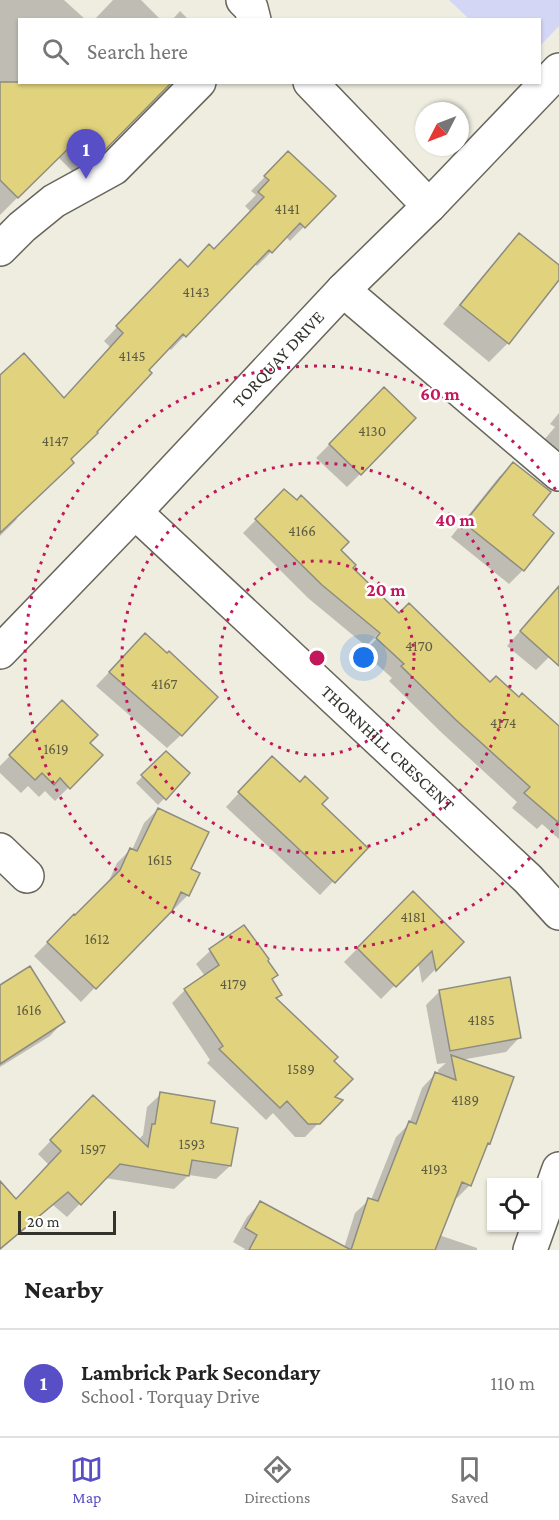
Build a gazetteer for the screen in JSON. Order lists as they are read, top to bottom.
{
  "streets": {
    "street": ["TORQUAY DRIVE", "THORNHILL CRESCENT"]
  },
  "crossings": [
    ["TORQUAY DRIVE", "THORNHILL CRESCENT"]
  ],
  "house_numbers": [
    "4141",
    "4143",
    "4145",
    "4130",
    "4147",
    "4166",
    "4170",
    "4167",
    "4174",
    "1619",
    "1615",
    "4181",
    "1612",
    "4179",
    "1616",
    "4185",
    "1589",
    "4189",
    "1593",
    "1597",
    "4193"
  ],
  "scale_bar": "20 m",
  "north": "bottom left",
  "page": {
    "search": "Search here",
    "pins": "1",
    "scale": "20 m",
    "heading": "Nearby",
    "list": [
      {
        "mark": "1",
        "name": "Lambrick Park Secondary",
        "note": "School · Torquay Drive",
        "value": "110 m"
      }
    ],
    "nav": ["Map", "Directions", "Saved"]
  },
  "rings": ["60 m", "40 m", "20 m"]
}
